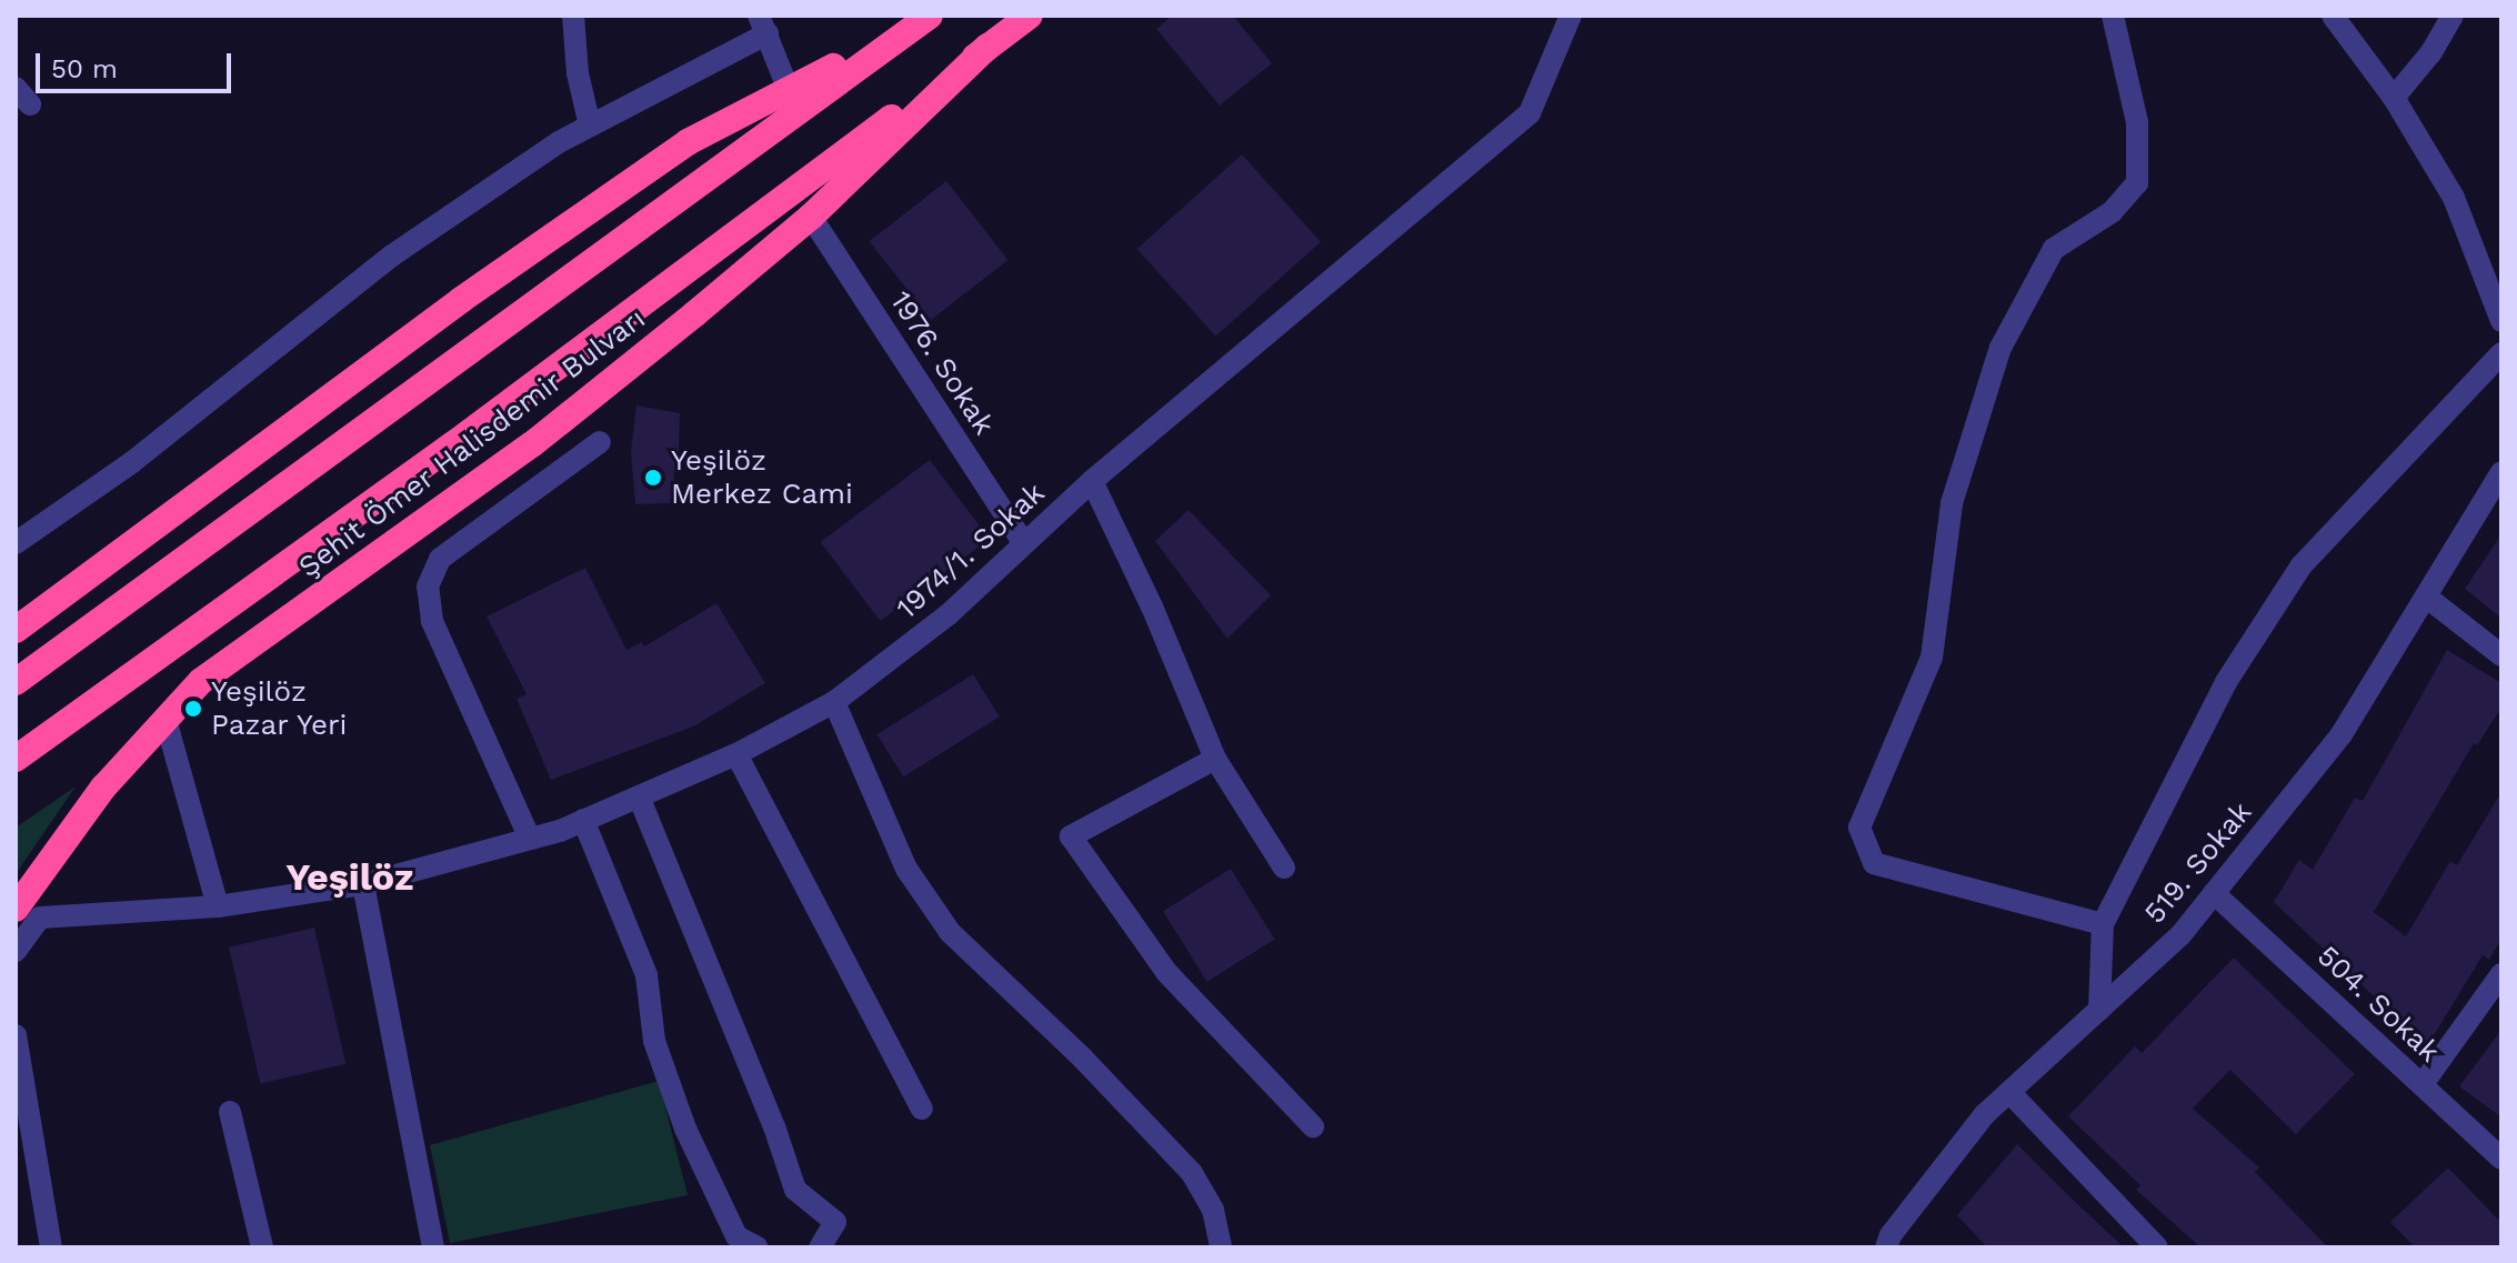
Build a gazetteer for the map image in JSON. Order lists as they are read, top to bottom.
{
  "streets": {
    "highway": ["Şehit Ömer Halisdemir Bulvarı"],
    "street": [
      "1976. Sokak",
      "1974/1. Sokak",
      "519. Sokak",
      "504. Sokak"
    ]
  },
  "crossings": [
    ["1976. Sokak", "Şehit Ömer Halisdemir Bulvarı"],
    ["1976. Sokak", "1974/1. Sokak"],
    ["519. Sokak", "504. Sokak"]
  ],
  "districts": ["Yeşilöz"],
  "places": ["Yeşilöz Merkez Cami", "Yeşilöz Pazar Yeri"],
  "scale_bar": "50 m"
}
